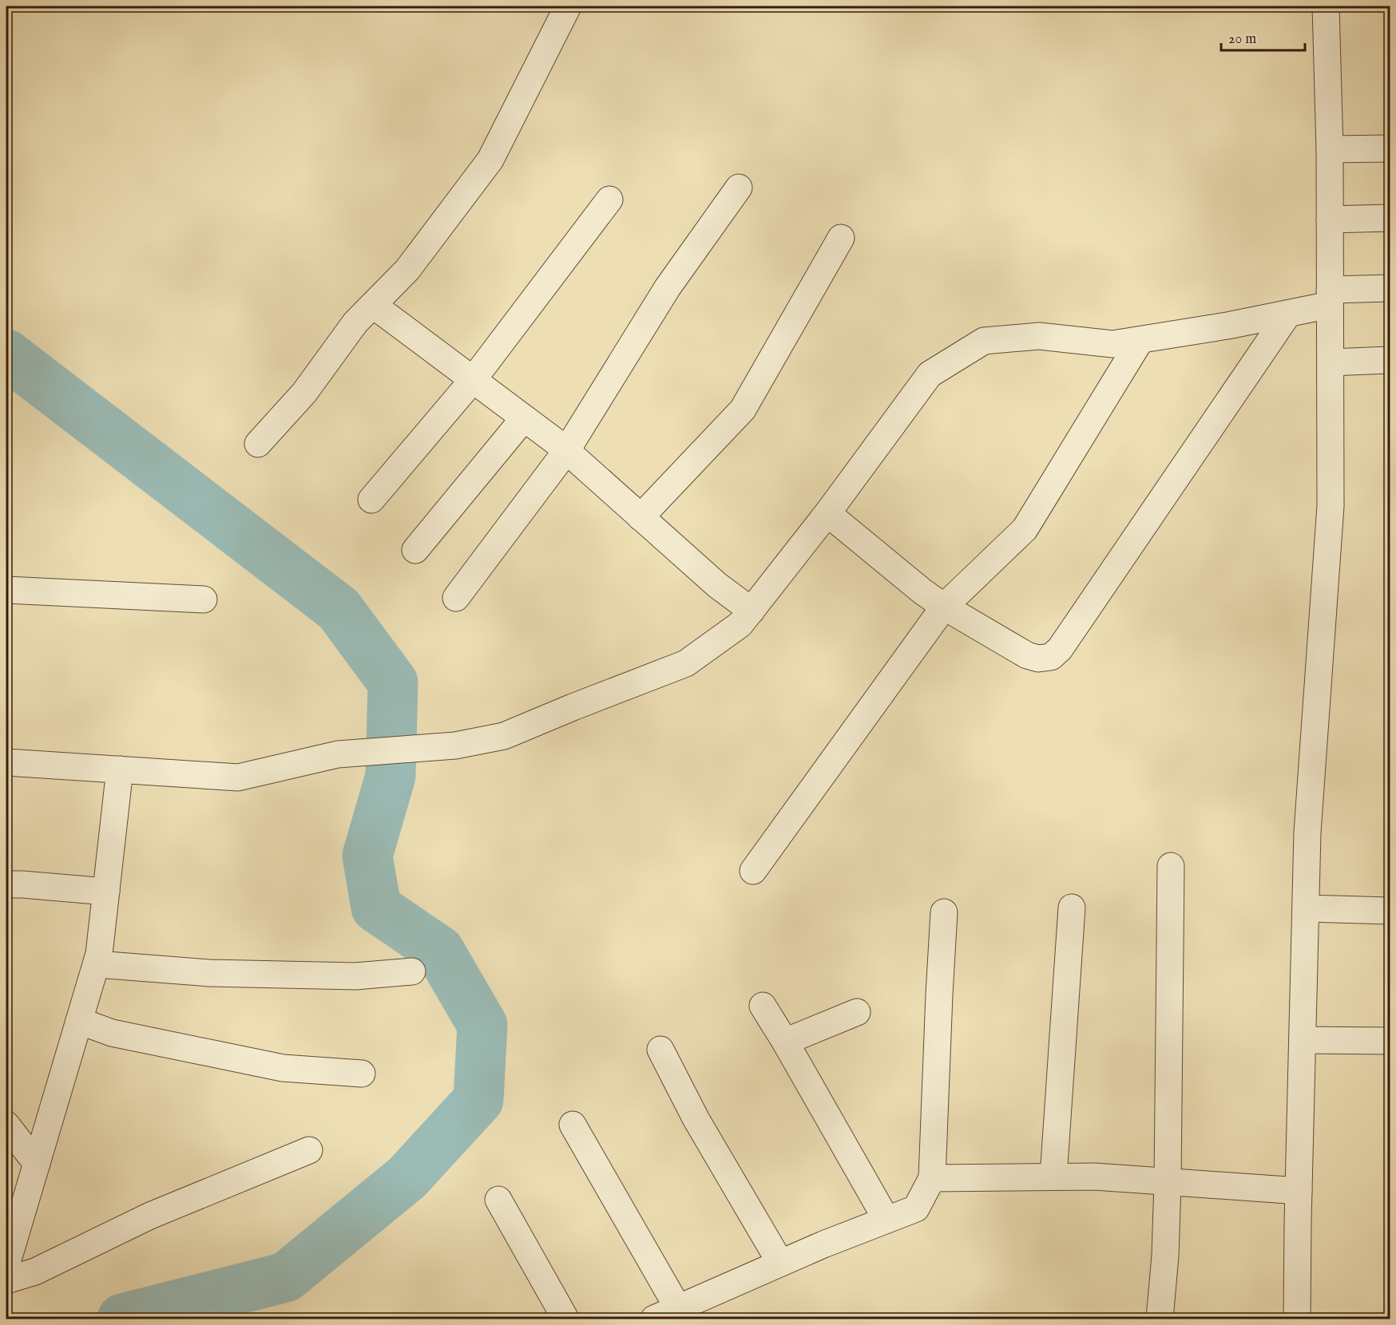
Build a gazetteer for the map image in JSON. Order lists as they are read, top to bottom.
{
  "scale_bar": "20 m"
}
